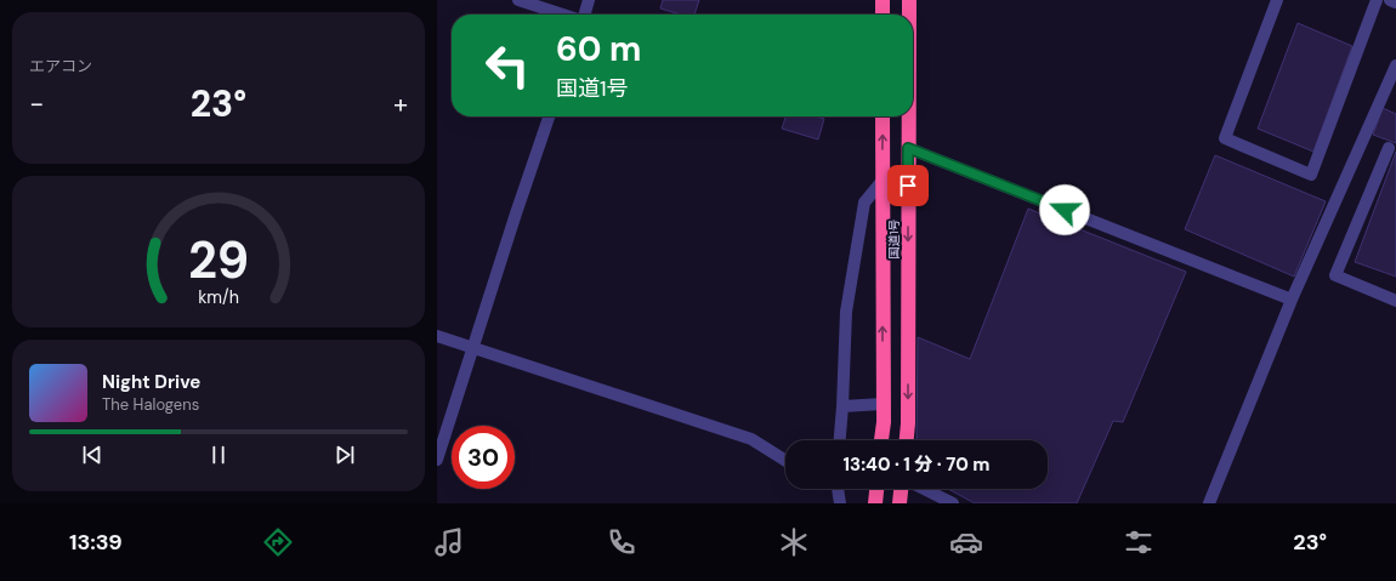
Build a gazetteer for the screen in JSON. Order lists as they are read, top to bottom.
{
  "streets": {
    "highway": ["国道1号"]
  },
  "page": {
    "tile": "エアコン",
    "turn": ["60 m", "国道1号"],
    "heat": ["−", "23°", "+"],
    "song": ["Night Drive", "The Halogens"],
    "limit": "30",
    "trip": "13:40 · 1 分 · 70 m",
    "tabs": ["13:39", "23°"],
    "gauge": ["29", "km/h"]
  }
}
